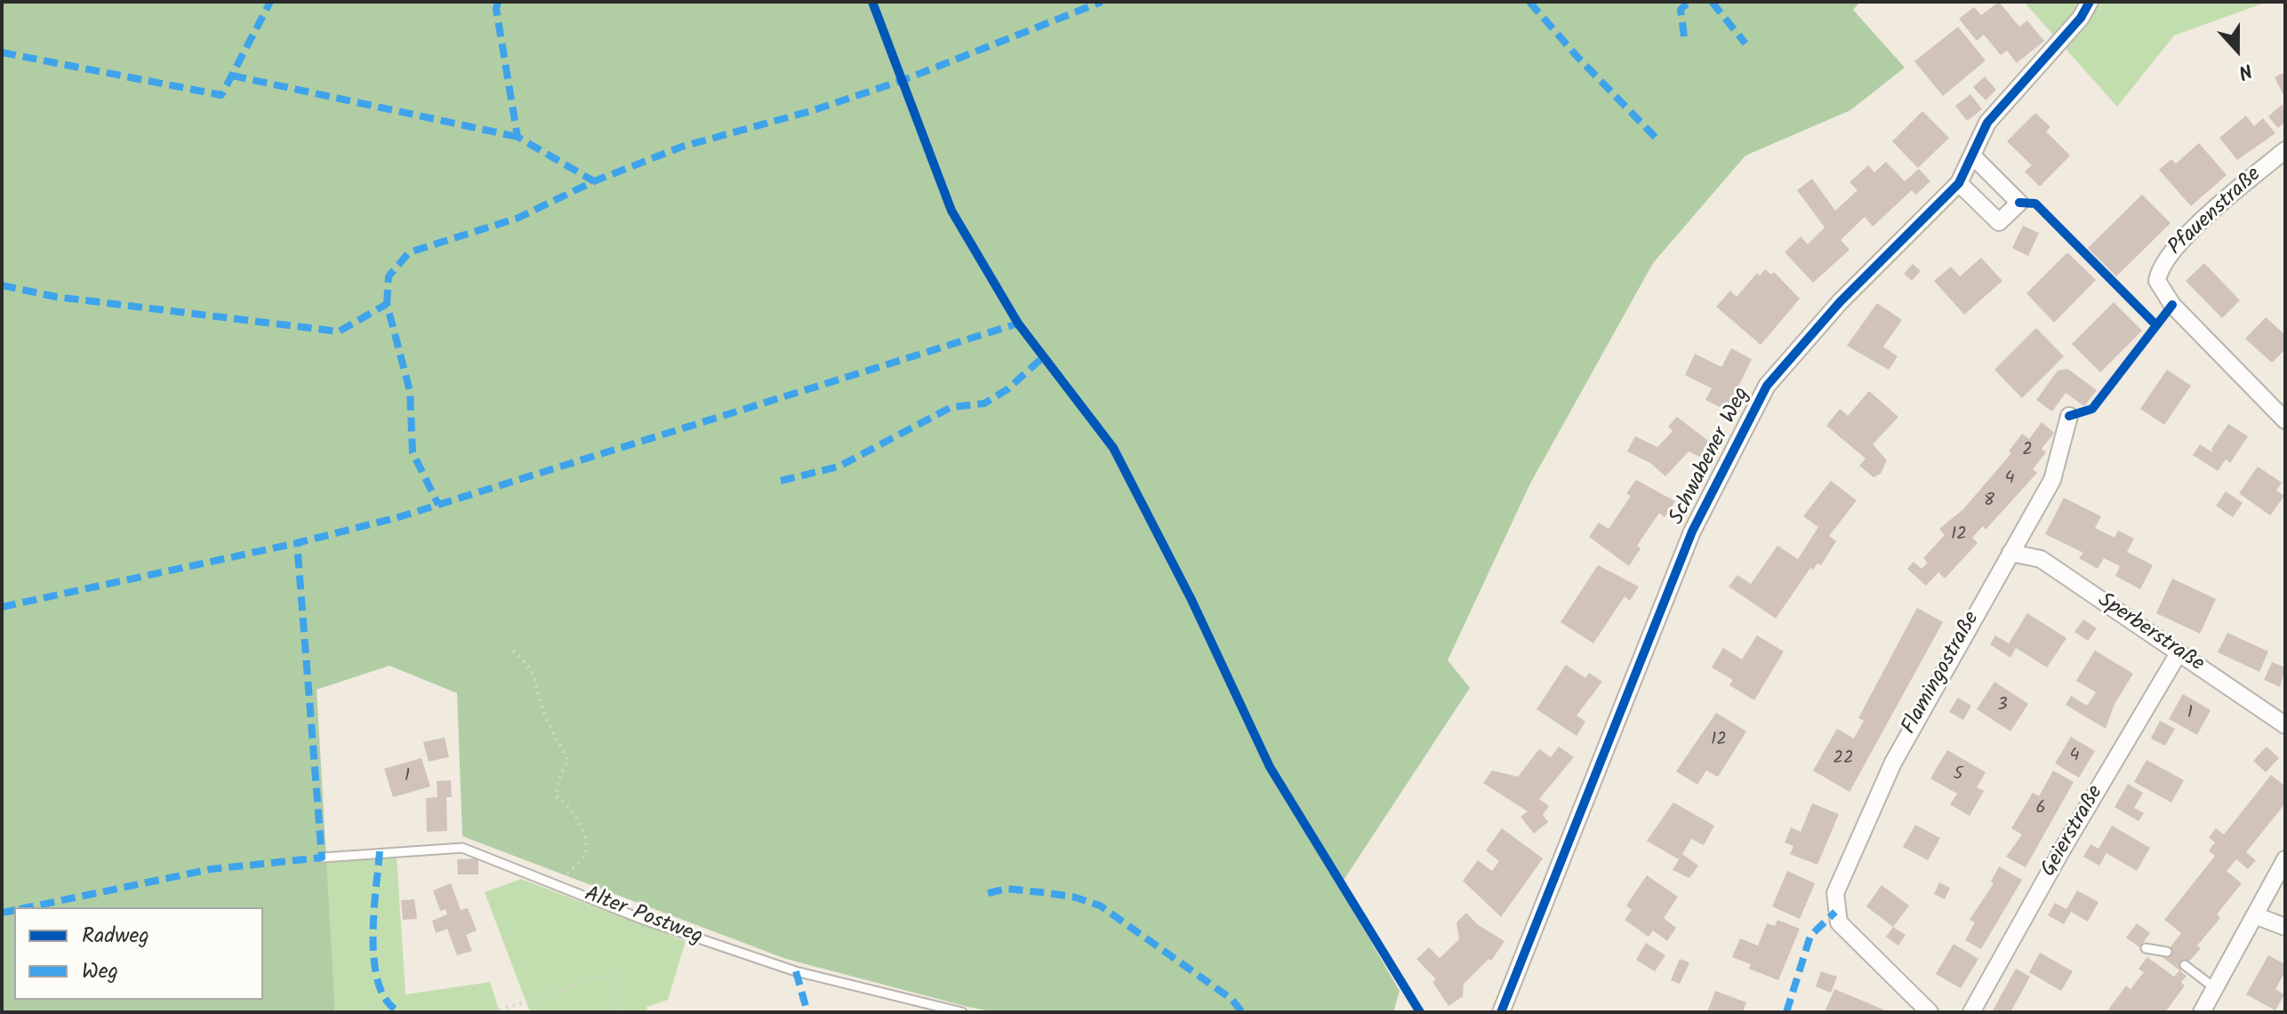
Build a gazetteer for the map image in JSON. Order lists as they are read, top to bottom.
{
  "streets": {
    "street": [
      "Pfauenstraße",
      "Schwabener Weg",
      "Sperberstraße",
      "Flamingostraße",
      "Geierstraße"
    ],
    "lane": ["Alter Postweg"]
  },
  "crossings": [
    ["Sperberstraße", "Flamingostraße"],
    ["Sperberstraße", "Geierstraße"]
  ],
  "house_numbers": [
    "2",
    "4",
    "8",
    "12",
    "3",
    "1",
    "12",
    "4",
    "22",
    "5",
    "1",
    "6"
  ],
  "legend": ["Radweg", "Weg"],
  "north": "bottom"
}
